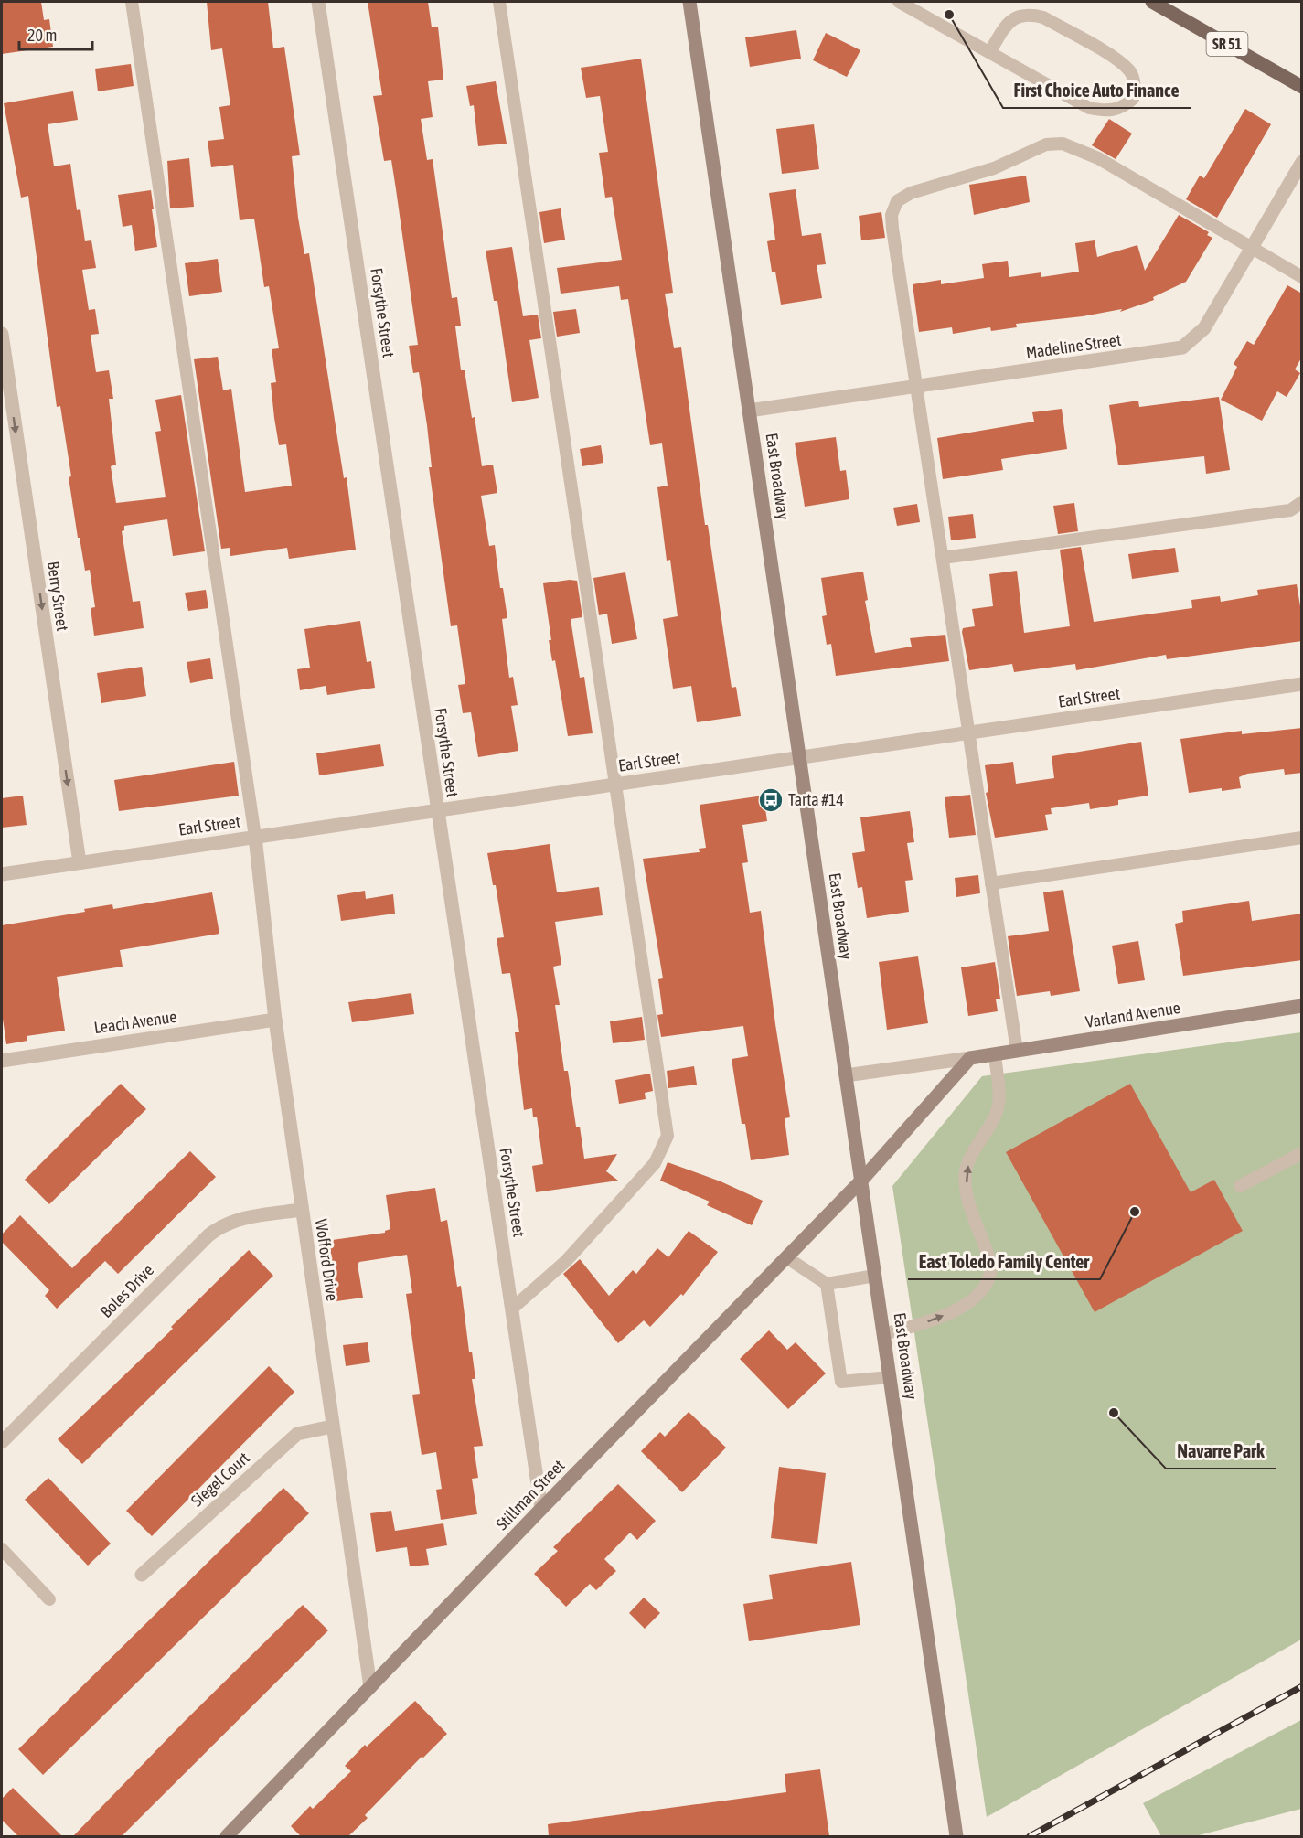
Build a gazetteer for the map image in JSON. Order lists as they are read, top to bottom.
{
  "streets": {
    "main road": ["SR 51"],
    "street": [
      "Forsythe Street",
      "Madeline Street",
      "East Broadway",
      "Berry Street",
      "Earl Street",
      "Varland Avenue",
      "Leach Avenue",
      "Wofford Drive",
      "Boles Drive",
      "Siegel Court",
      "Stillman Street"
    ]
  },
  "crossings": [
    ["Forsythe Street", "Earl Street"],
    ["Forsythe Street", "Stillman Street"],
    ["Madeline Street", "East Broadway"],
    ["East Broadway", "Earl Street"],
    ["East Broadway", "Varland Avenue"],
    ["East Broadway", "Stillman Street"],
    ["Berry Street", "Earl Street"],
    ["Earl Street", "Wofford Drive"],
    ["Leach Avenue", "Wofford Drive"],
    ["Wofford Drive", "Boles Drive"],
    ["Wofford Drive", "Siegel Court"],
    ["Wofford Drive", "Stillman Street"]
  ],
  "one_way": ["Berry Street"],
  "places": {
    "other": ["First Choice Auto Finance", "East Toledo Family Center", "Navarre Park"],
    "bus stop": ["Tarta #14"]
  },
  "scale_bar": "20 m"
}
